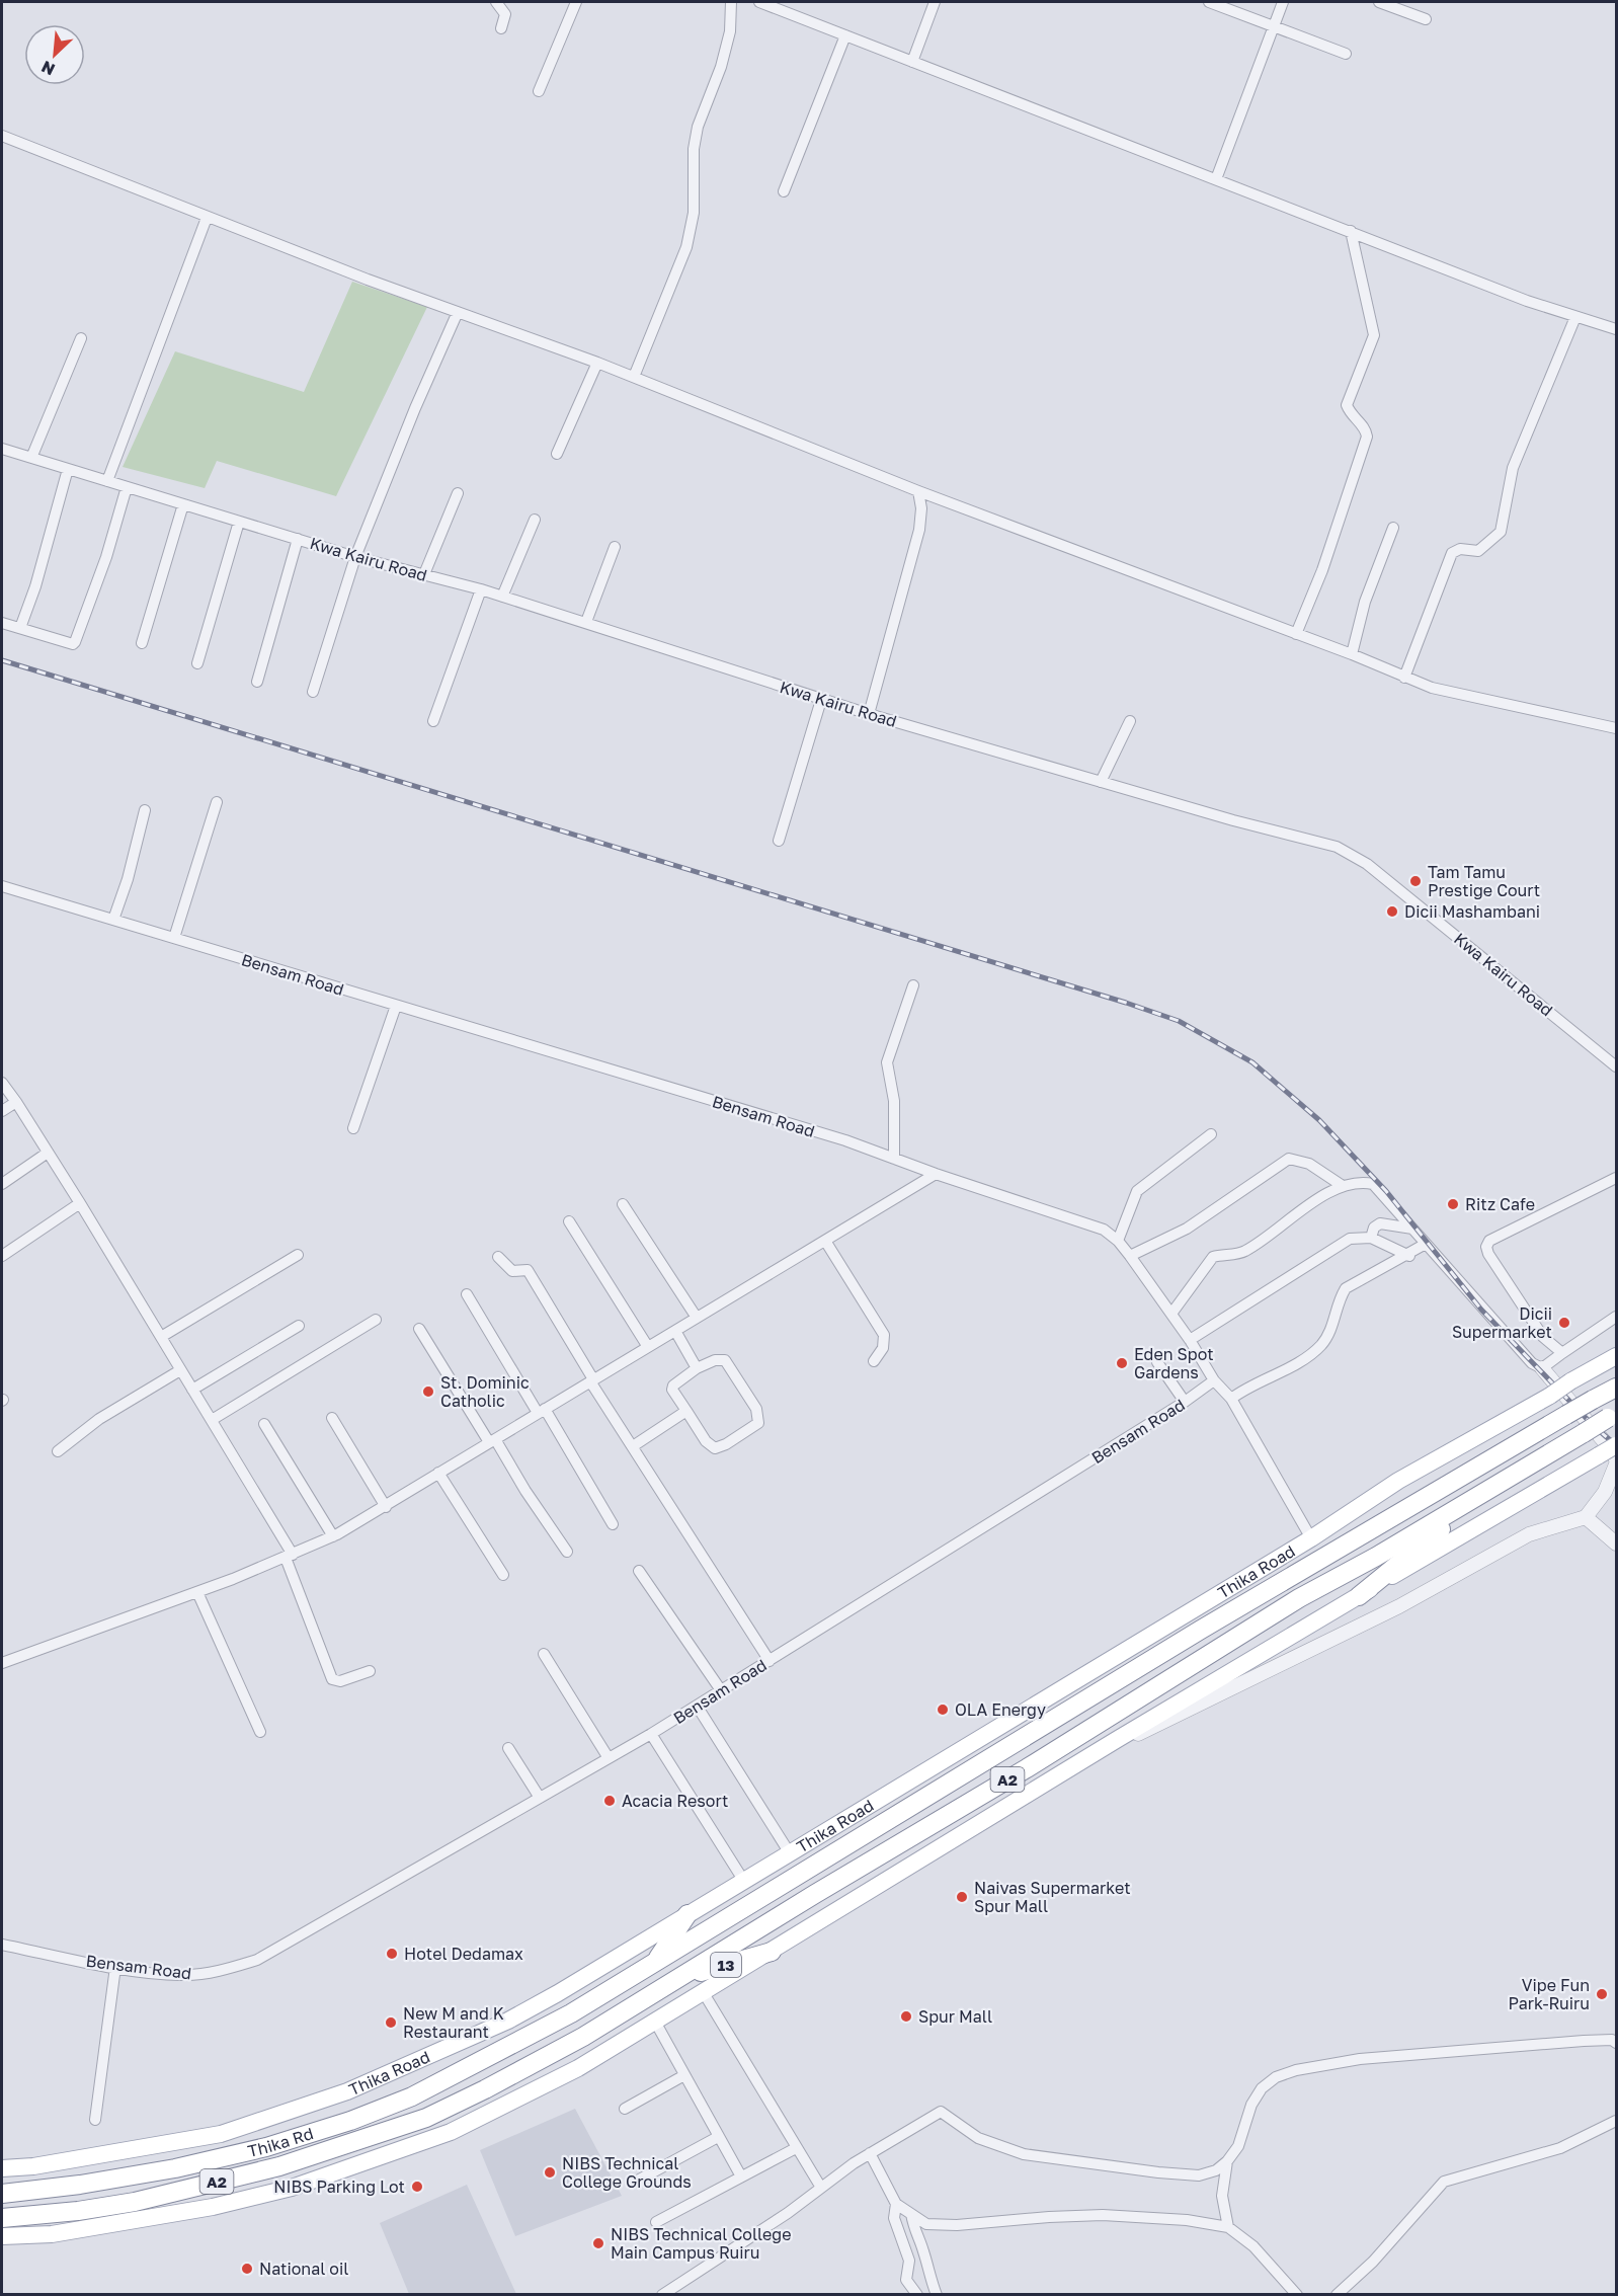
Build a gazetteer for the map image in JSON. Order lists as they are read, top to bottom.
{
  "streets": {
    "highway": [
      "Thika Road",
      "A2",
      "13",
      "Thika Rd"
    ],
    "street": ["Kwa Kairu Road", "Bensam Road"]
  },
  "crossings": [
    ["Thika Road", "Thika Rd"],
    ["A2", "13"]
  ],
  "places": [
    "Tam Tamu Prestige Court",
    "Dicii Mashambani",
    "Ritz Cafe",
    "Dicii Supermarket",
    "Eden Spot Gardens",
    "St. Dominic Catholic",
    "OLA Energy",
    "Acacia Resort",
    "Naivas Supermarket Spur Mall",
    "Hotel Dedamax",
    "Vipe Fun Park-Ruiru",
    "Spur Mall",
    "New M and K Restaurant",
    "NIBS Technical College Grounds",
    "NIBS Parking Lot",
    "NIBS Technical College Main Campus Ruiru",
    "National oil"
  ],
  "north": "bottom left"
}
